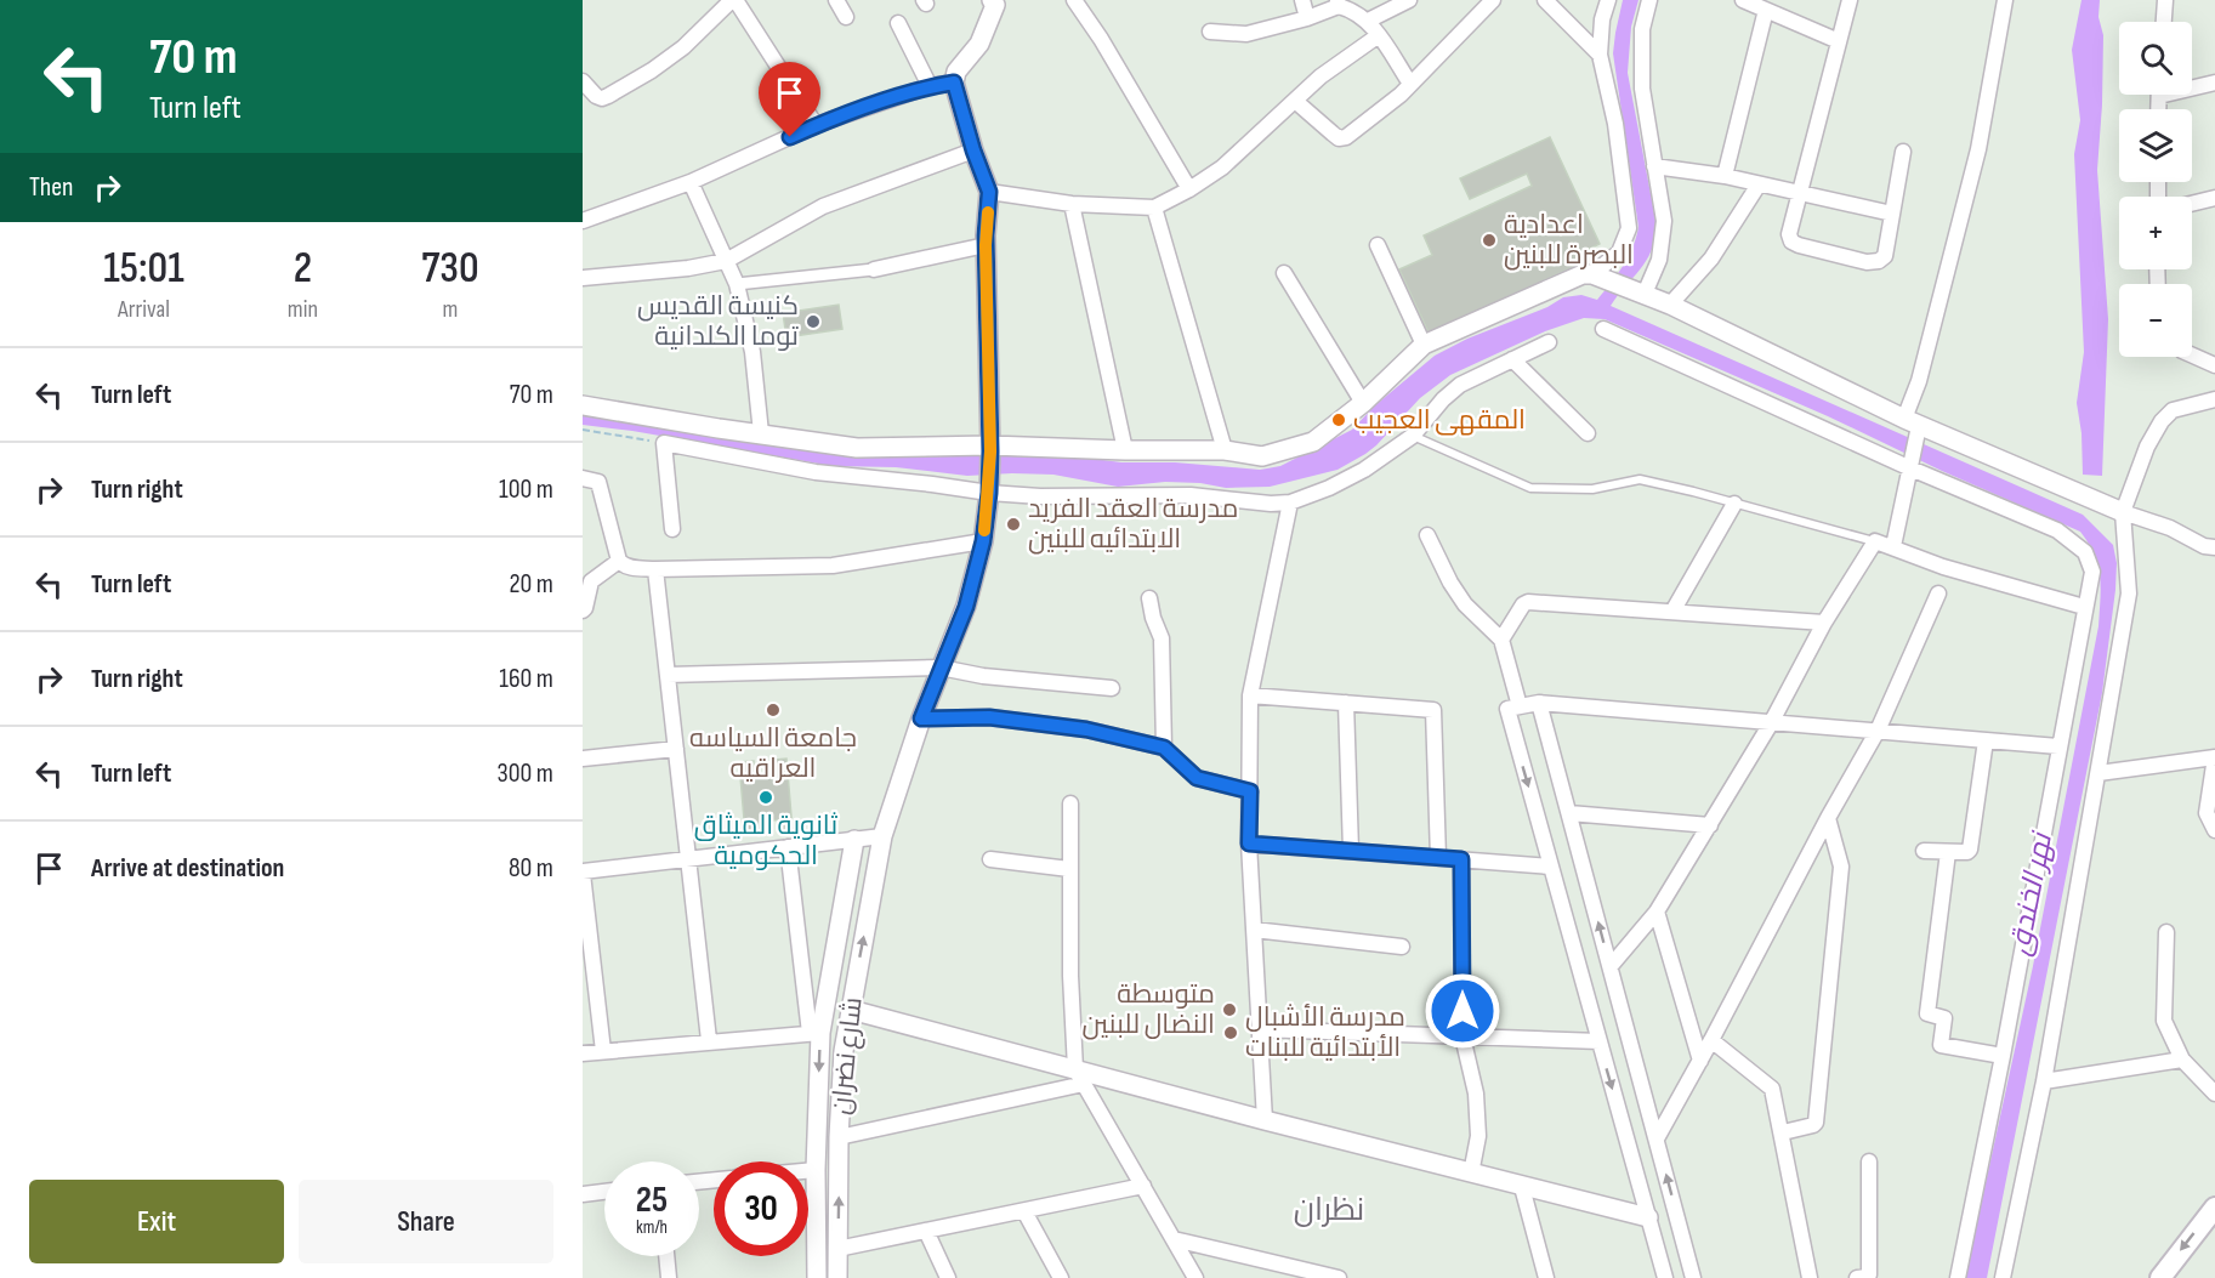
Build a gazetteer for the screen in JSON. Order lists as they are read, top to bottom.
{
  "streets": {
    "street": ["شارع نضران"]
  },
  "districts": ["نظران"],
  "water": ["نهر الخندق"],
  "places": [
    "اعدادية البصرة للبنين",
    "كنيسة القديس توما الكلدانية",
    "المقهى العجيب",
    "مدرسة العقد الفريد الابتدائيه للبنين",
    "جامعة السياسه العراقيه",
    "ثانوية الميثاق الحكومية",
    "متوسطة النضال للبنين",
    "مدرسة الأشبال الأبتدائية للبنات"
  ],
  "page": {
    "turn": ["70 m", "Turn left"],
    "map_buttons": ["+", "−"],
    "then": "Then",
    "eta": [
      "15:01",
      "Arrival",
      "2",
      "min",
      "730",
      "m"
    ],
    "list": [
      {
        "name": "Turn left",
        "value": "70 m"
      },
      {
        "name": "Turn right",
        "value": "100 m"
      },
      {
        "name": "Turn left",
        "value": "20 m"
      },
      {
        "name": "Turn right",
        "value": "160 m"
      },
      {
        "name": "Turn left",
        "value": "300 m"
      },
      {
        "name": "Arrive at destination",
        "value": "80 m"
      }
    ],
    "speed": "25 km/h",
    "limit": "30",
    "buttons": ["Exit", "Share"]
  }
}
